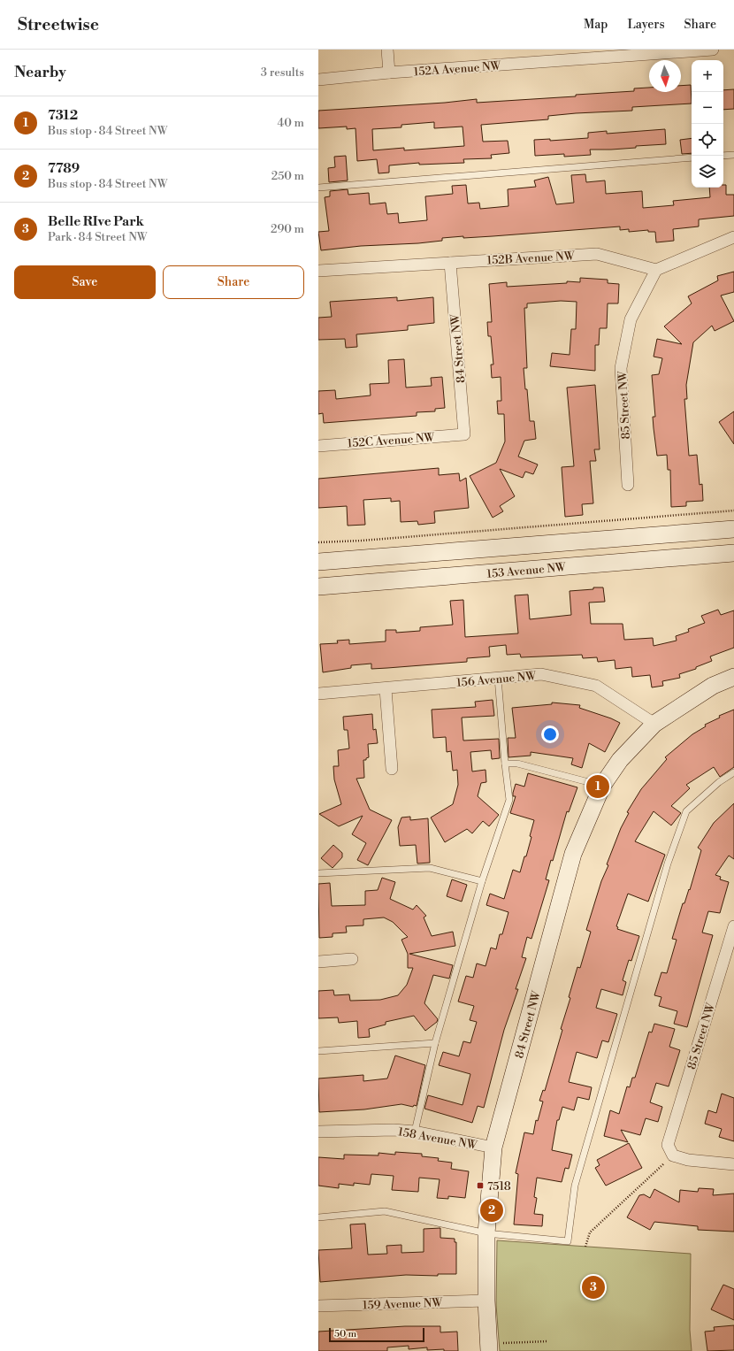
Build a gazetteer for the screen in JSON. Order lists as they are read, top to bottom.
{
  "streets": {
    "main road": ["84 Street NW", "153 Avenue NW"],
    "street": [
      "152A Avenue NW",
      "152B Avenue NW",
      "85 Street NW",
      "152C Avenue NW",
      "156 Avenue NW",
      "158 Avenue NW",
      "159 Avenue NW"
    ]
  },
  "crossings": [
    ["152B Avenue NW", "84 Street NW"],
    ["152B Avenue NW", "85 Street NW"],
    ["84 Street NW", "152C Avenue NW"],
    ["84 Street NW", "156 Avenue NW"],
    ["84 Street NW", "158 Avenue NW"],
    ["84 Street NW", "159 Avenue NW"]
  ],
  "places": {
    "transit": ["7518"]
  },
  "scale_bar": "50 m",
  "north": "bottom",
  "page": {
    "header": "Streetwise",
    "nav": ["Map", "Layers", "Share"],
    "heading": ["Nearby", "3 results"],
    "map_buttons": ["+", "−"],
    "list": [
      {
        "mark": "1",
        "name": "7312",
        "note": "Bus stop · 84 Street NW",
        "value": "40 m"
      },
      {
        "mark": "2",
        "name": "7789",
        "note": "Bus stop · 84 Street NW",
        "value": "250 m"
      },
      {
        "mark": "3",
        "name": "Belle RIve Park",
        "note": "Park · 84 Street NW",
        "value": "290 m"
      }
    ],
    "buttons": ["Save", "Share"],
    "pins": ["1", "2", "3"],
    "scale": "50 m"
  }
}
